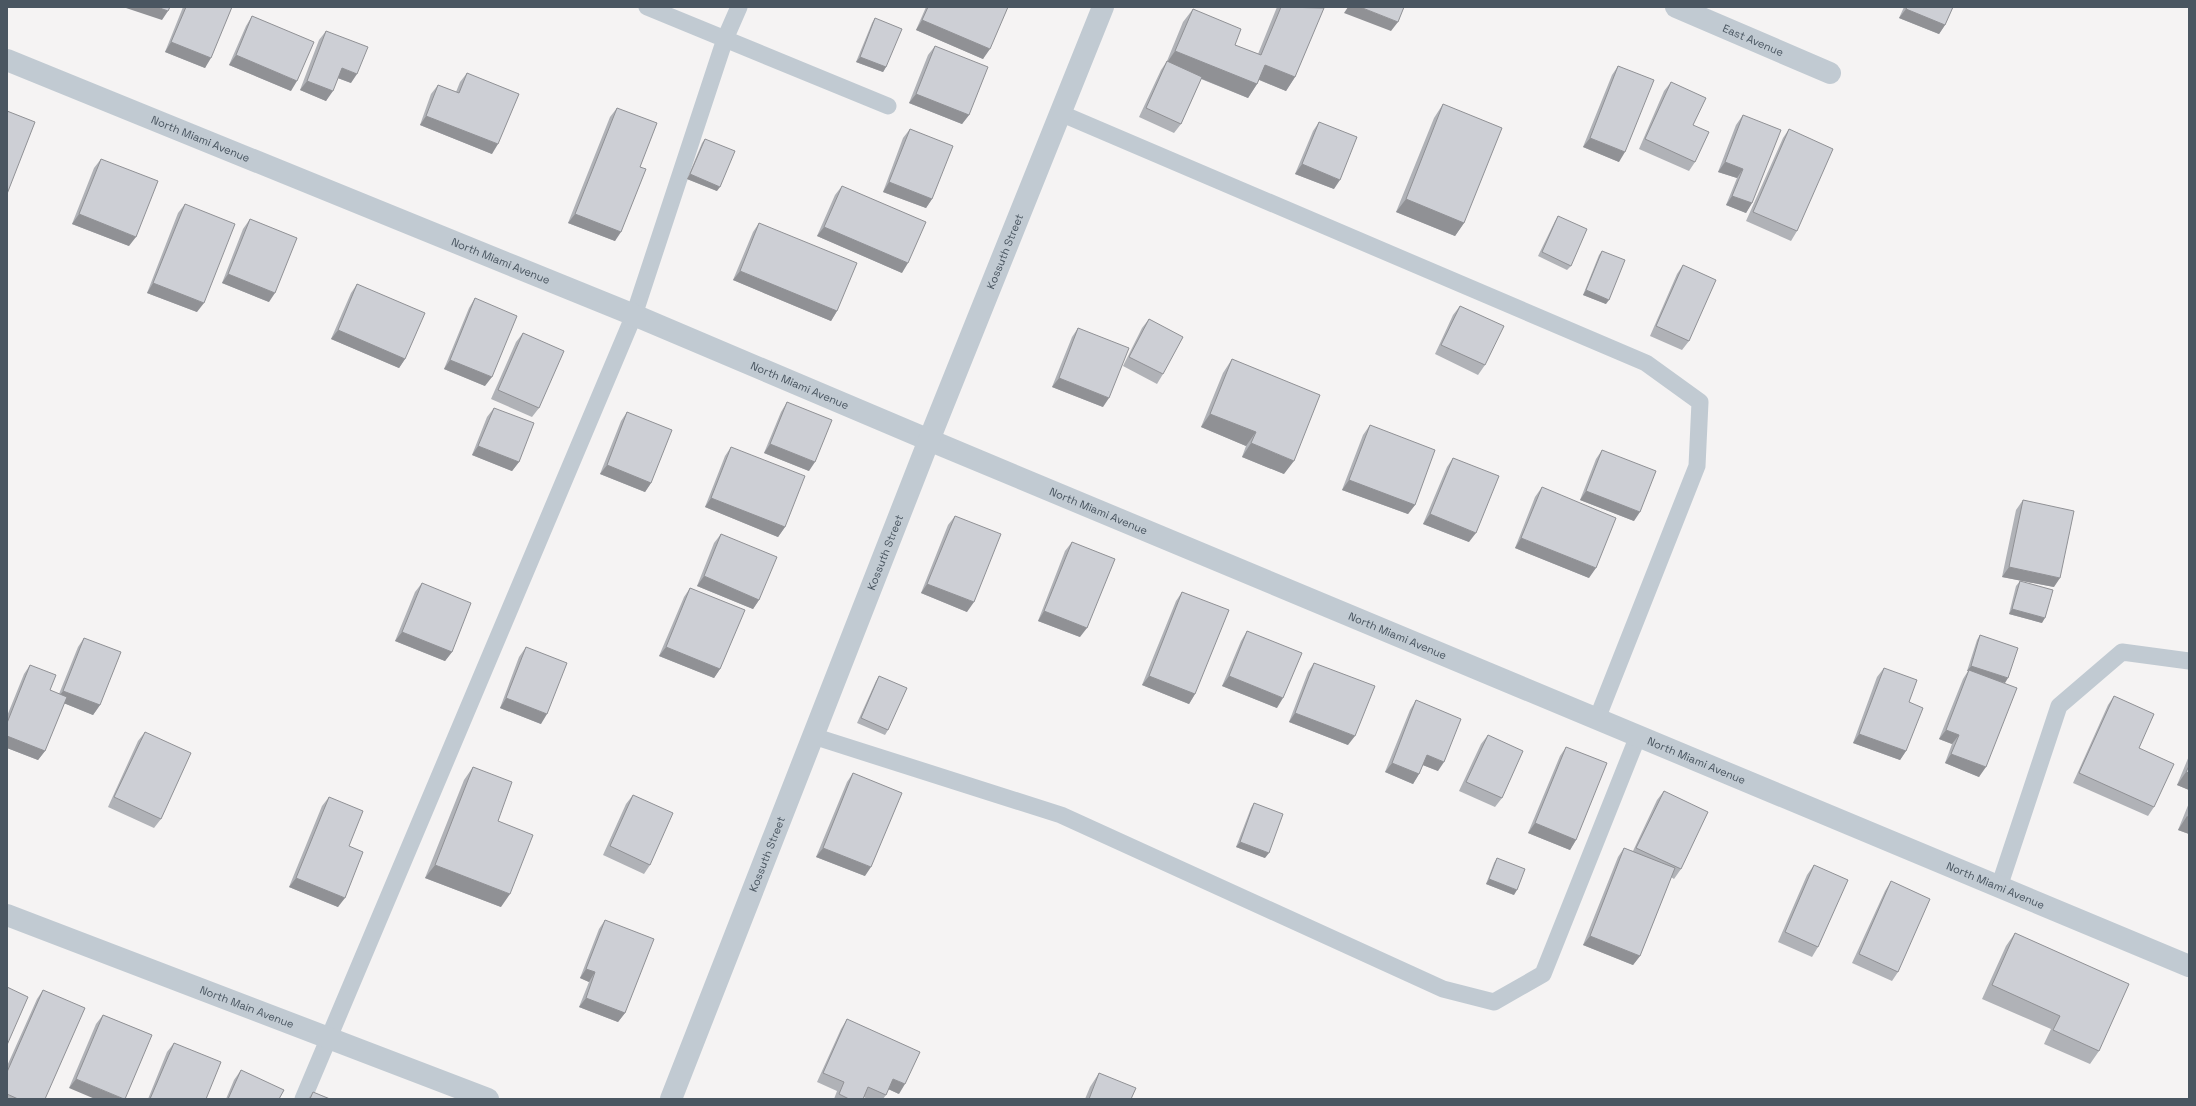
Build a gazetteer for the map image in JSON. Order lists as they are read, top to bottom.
{
  "streets": {
    "street": [
      "East Avenue",
      "North Miami Avenue",
      "Kossuth Street",
      "North Main Avenue"
    ]
  },
  "crossings": [
    ["North Miami Avenue", "Kossuth Street"]
  ]
}
